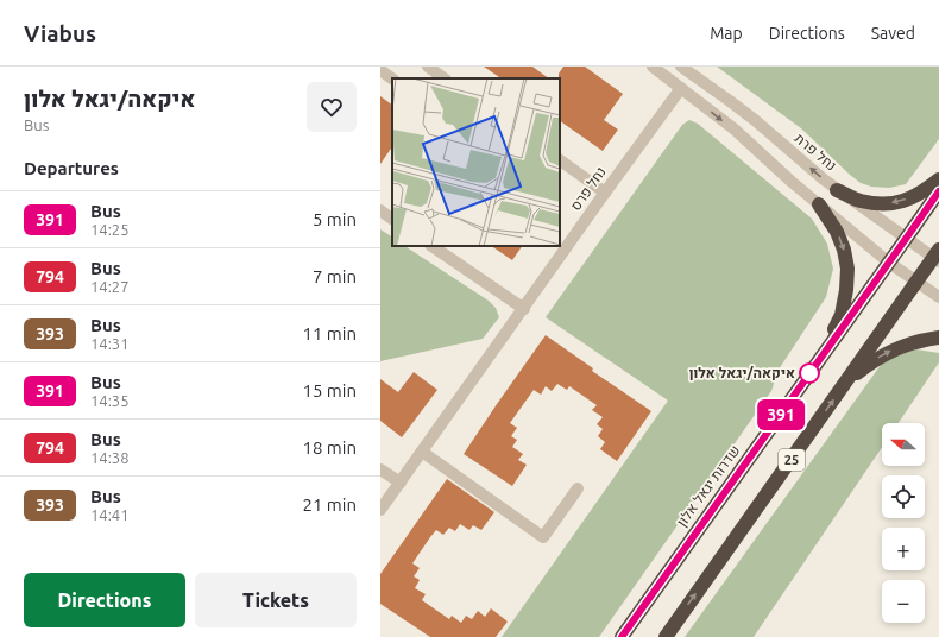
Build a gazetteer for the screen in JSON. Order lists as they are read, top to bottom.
{
  "streets": {
    "highway": ["25", "שדרות יגאל אלון"],
    "street": ["נחל פרת", "נחל פרס"]
  },
  "crossings": [
    ["נחל פרת", "25"],
    ["נחל פרת", "שדרות יגאל אלון"]
  ],
  "places": ["איקאה/יגאל אלון"],
  "lines": ["bus line 391"],
  "north": "left",
  "page": {
    "header": "Viabus",
    "nav": ["Map", "Directions", "Saved"],
    "heading": [
      ["איקאה/יגאל אלון", "Bus"],
      "Departures"
    ],
    "on_map": "391",
    "list": [
      {
        "mark": "391",
        "name": "Bus",
        "note": "14:25",
        "value": "5 min"
      },
      {
        "mark": "794",
        "name": "Bus",
        "note": "14:27",
        "value": "7 min"
      },
      {
        "mark": "393",
        "name": "Bus",
        "note": "14:31",
        "value": "11 min"
      },
      {
        "mark": "391",
        "name": "Bus",
        "note": "14:35",
        "value": "15 min"
      },
      {
        "mark": "794",
        "name": "Bus",
        "note": "14:38",
        "value": "18 min"
      },
      {
        "mark": "393",
        "name": "Bus",
        "note": "14:41",
        "value": "21 min"
      }
    ],
    "map_buttons": ["+", "−"],
    "buttons": ["Directions", "Tickets"]
  }
}
